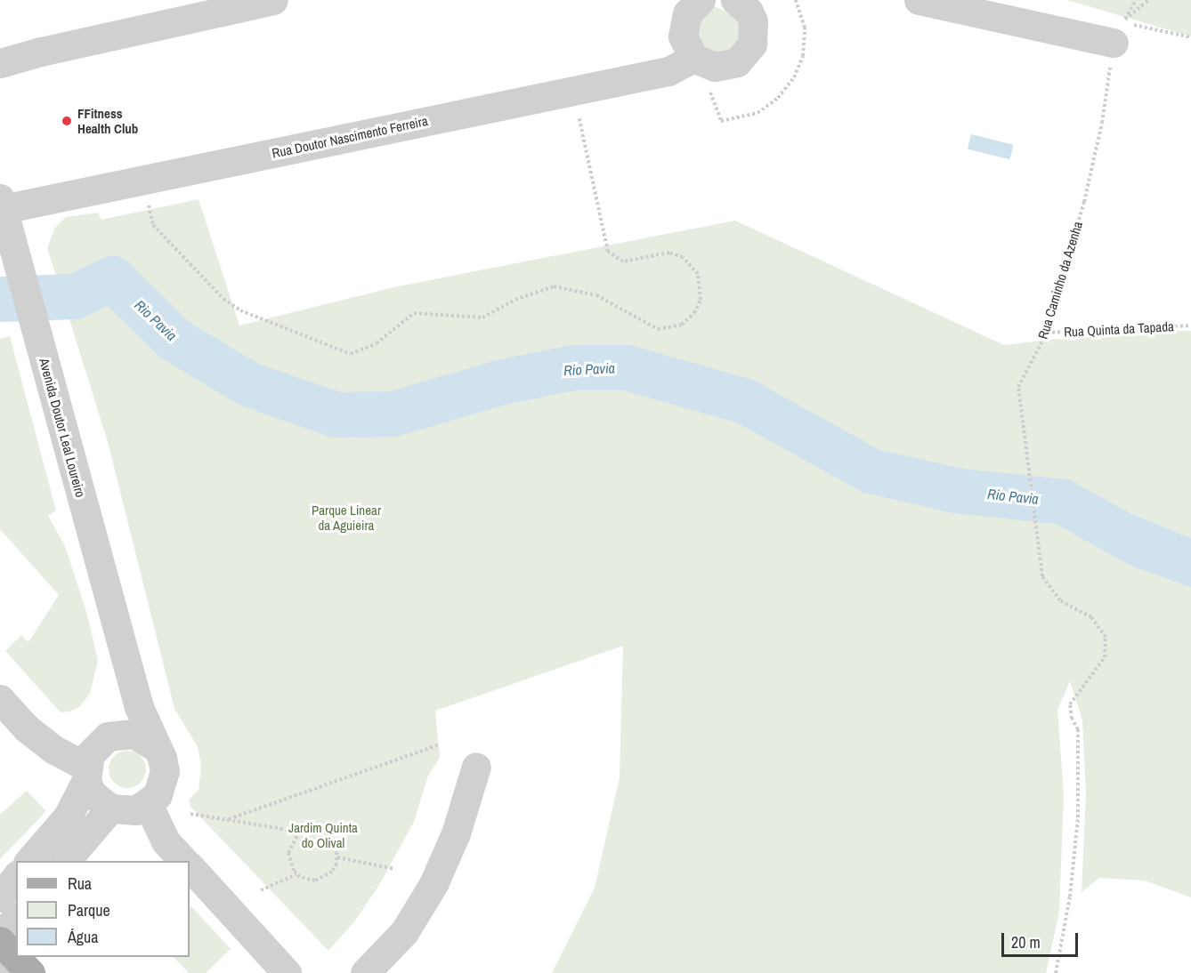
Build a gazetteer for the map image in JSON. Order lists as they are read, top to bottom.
{
  "streets": {
    "street": ["Rua Doutor Nascimento Ferreira", "Avenida Doutor Leal Loureiro"],
    "path": ["Rua Caminho da Azenha", "Rua Quinta da Tapada"]
  },
  "crossings": [
    ["Rua Doutor Nascimento Ferreira", "Avenida Doutor Leal Loureiro"],
    ["Rua Caminho da Azenha", "Rua Quinta da Tapada"]
  ],
  "water": ["Rio Pavia"],
  "parks": ["Parque Linear da Aguieira", "Jardim Quinta do Olival"],
  "places": ["FFitness Health Club"],
  "legend": ["Rua", "Parque", "Água"],
  "scale_bar": "20 m"
}
